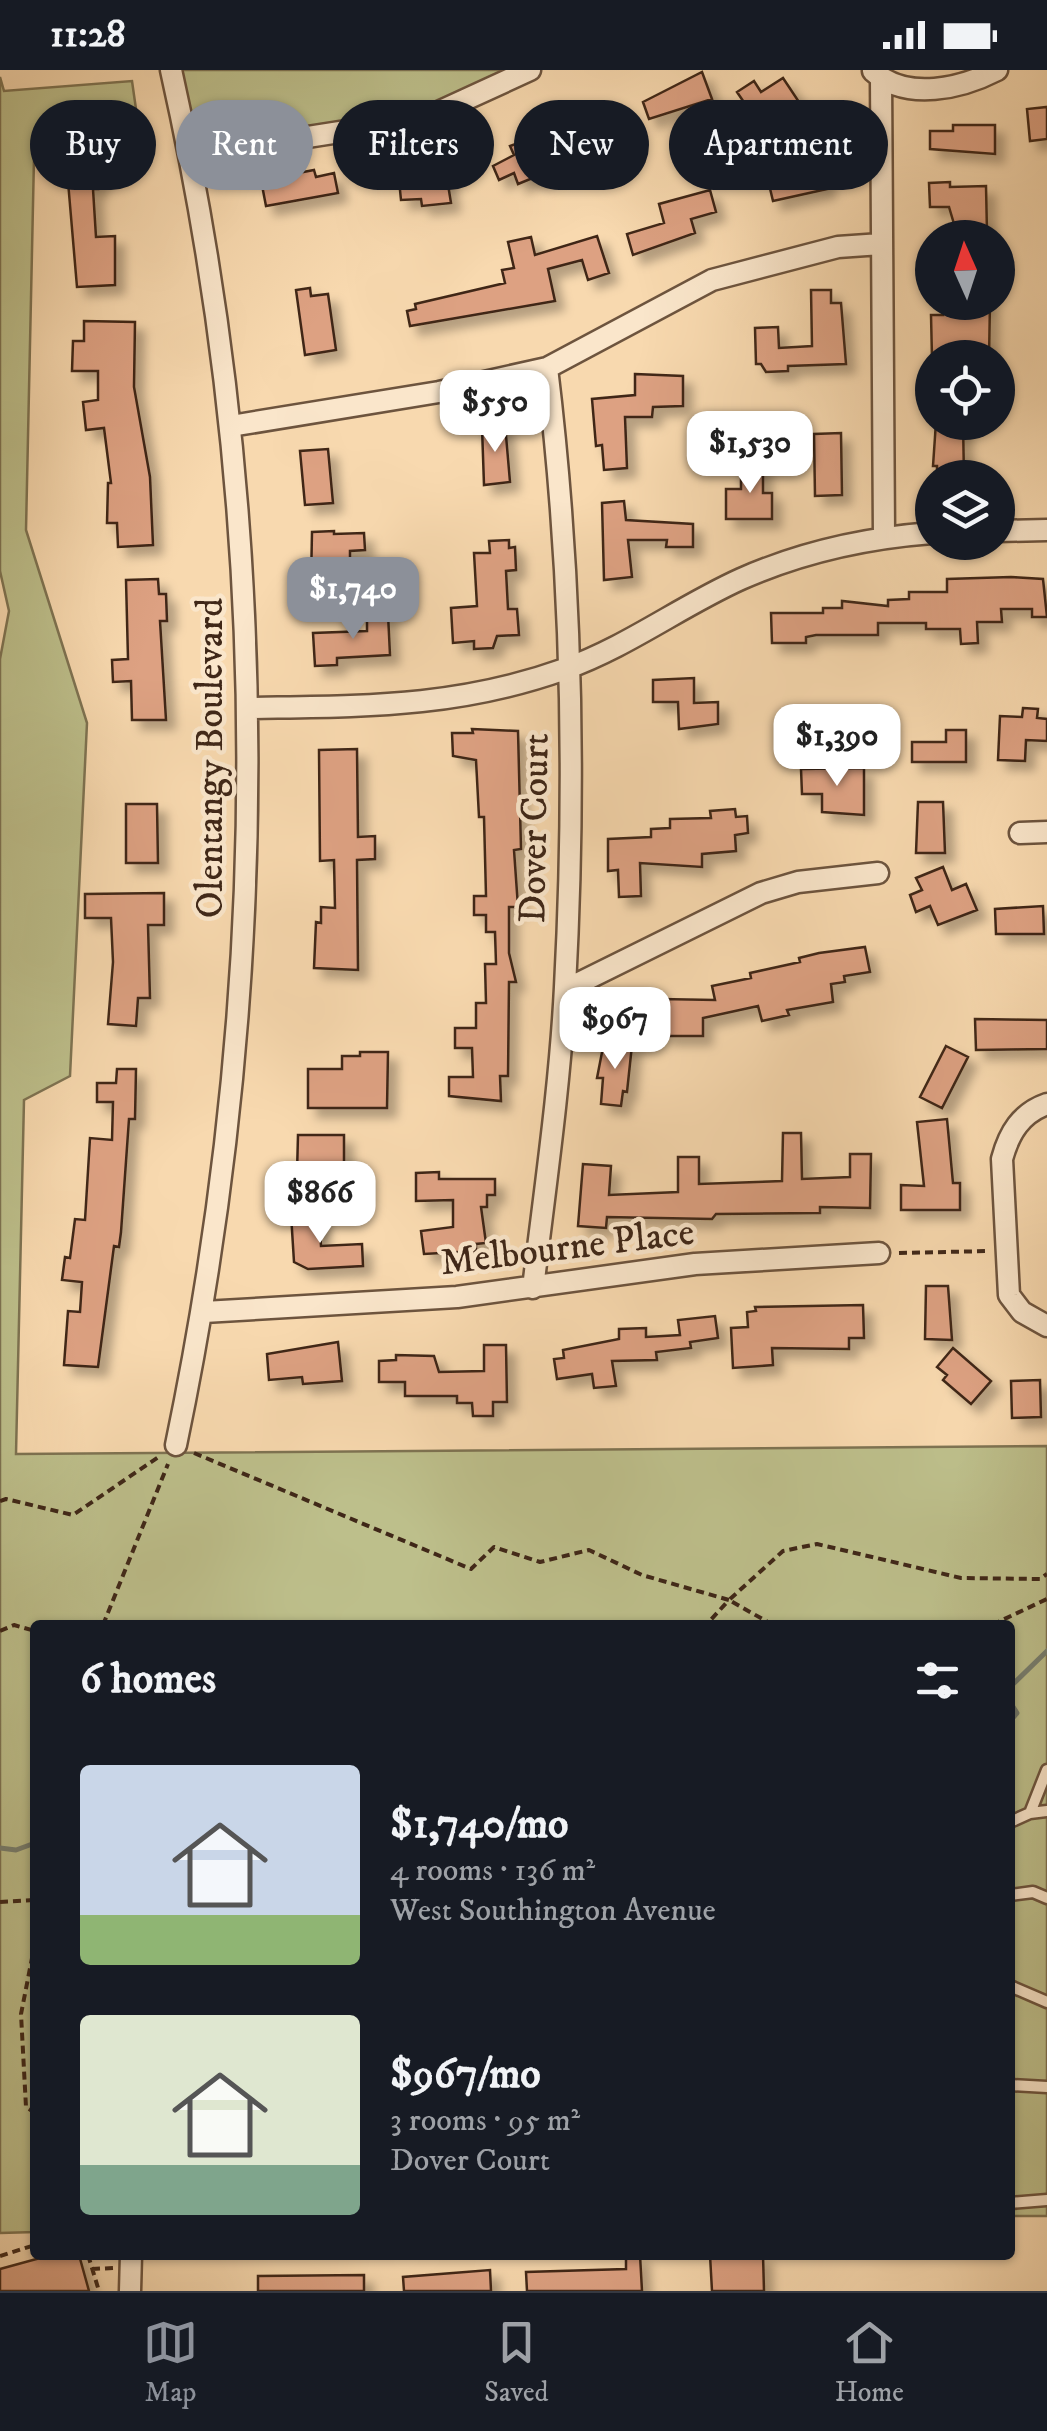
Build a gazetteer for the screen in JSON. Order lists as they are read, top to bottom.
{
  "streets": {
    "street": ["Olentangy Boulevard", "Dover Court", "Melbourne Place"]
  },
  "crossings": [
    ["Olentangy Boulevard", "Melbourne Place"],
    ["Dover Court", "Melbourne Place"]
  ],
  "north": "top",
  "page": {
    "status": "11:28",
    "chip": [
      "Buy",
      "Rent",
      "Filters",
      "New",
      "Apartment"
    ],
    "price": [
      "$550",
      "$1,530",
      "$1,740",
      "$1,390",
      "$967",
      "$866"
    ],
    "heading": "6 homes",
    "list": [
      {
        "name": "$1,740/mo",
        "note": "4 rooms · 136 m² · West Southington Avenue"
      },
      {
        "name": "$967/mo",
        "note": "3 rooms · 95 m² · Dover Court"
      }
    ],
    "tabs": ["Map", "Saved", "Home"]
  }
}
